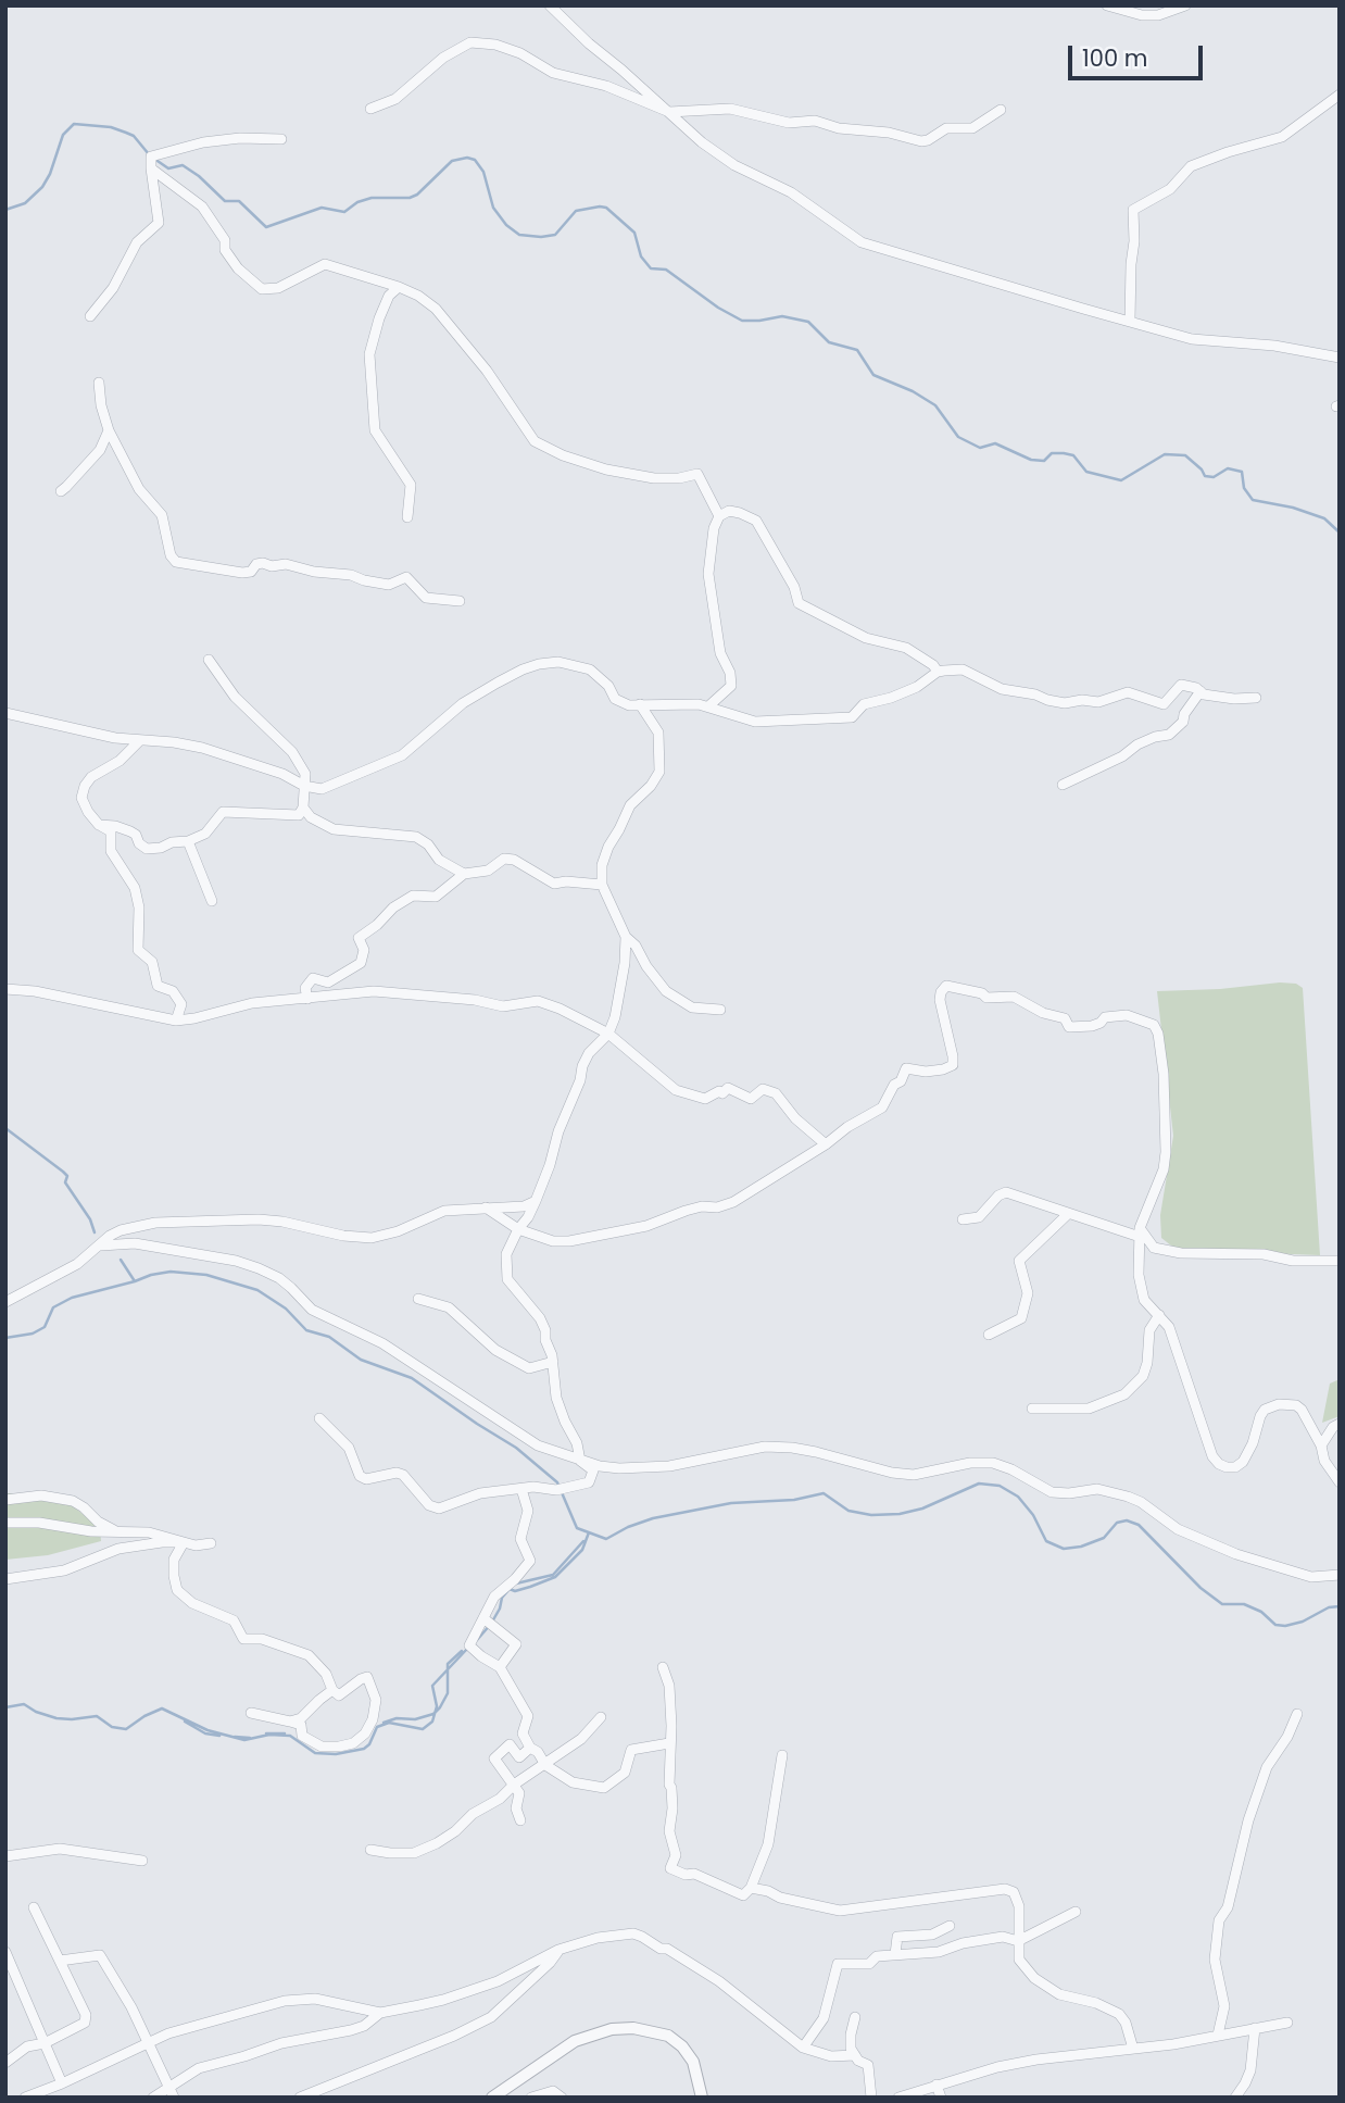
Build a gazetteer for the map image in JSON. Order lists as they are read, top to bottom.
{
  "scale_bar": "100 m"
}
